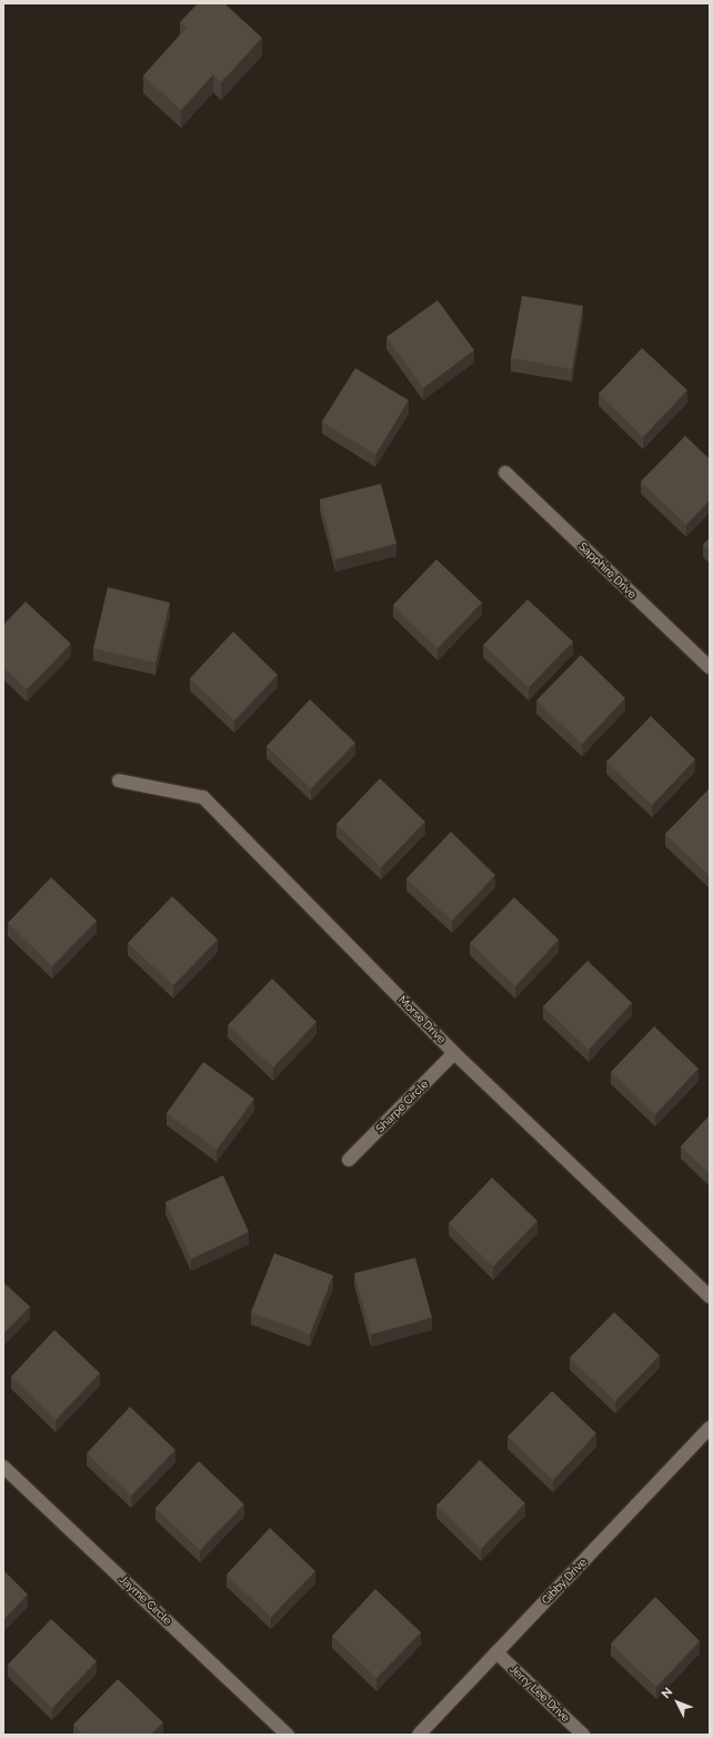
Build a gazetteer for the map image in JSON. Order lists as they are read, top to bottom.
{
  "streets": {
    "street": [
      "Sapphire Drive",
      "Morse Drive",
      "Sharpe Circle",
      "Gibby Drive",
      "Jayme Circle",
      "Jerry Lee Drive"
    ]
  },
  "crossings": [
    ["Morse Drive", "Sharpe Circle"],
    ["Gibby Drive", "Jerry Lee Drive"]
  ],
  "north": "top left"
}
